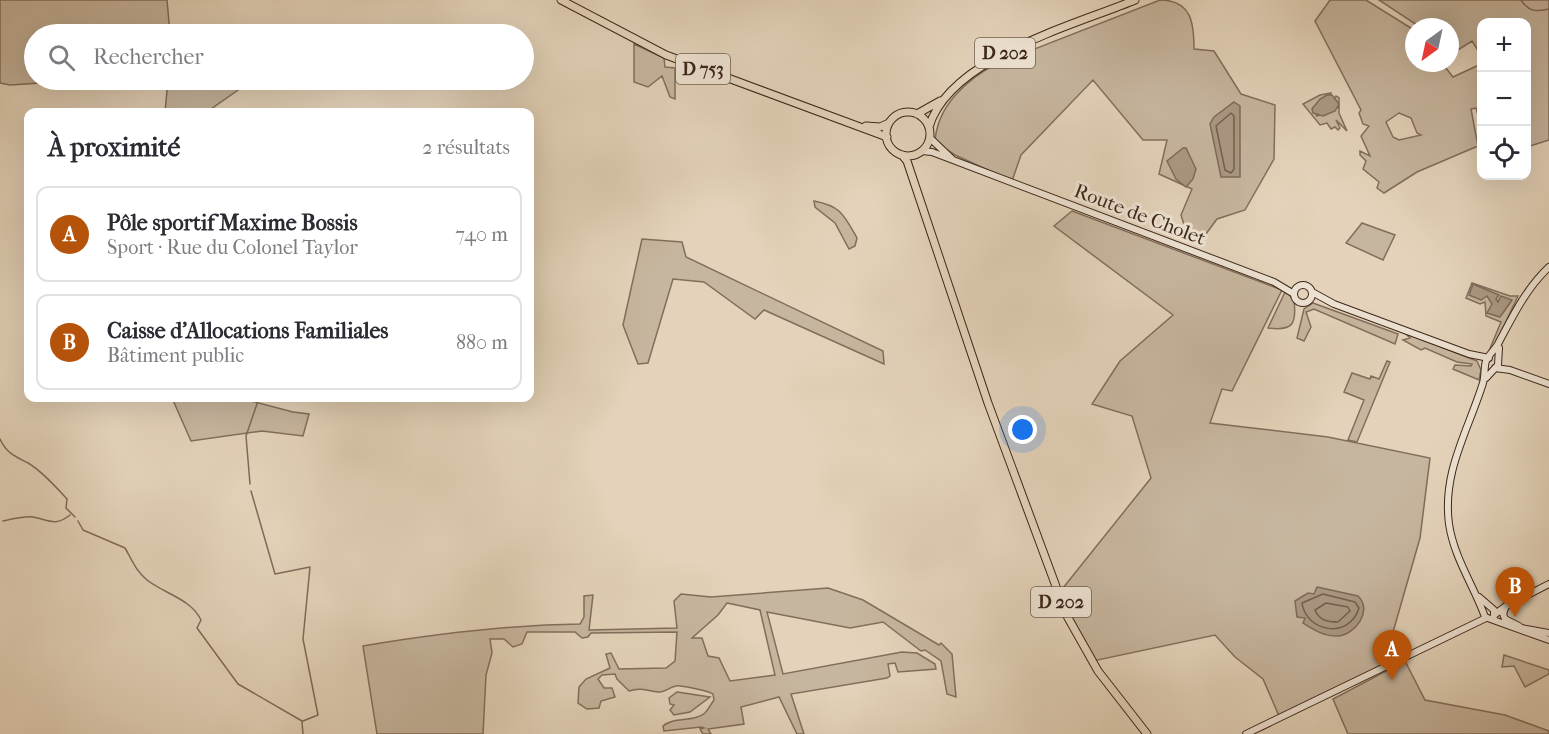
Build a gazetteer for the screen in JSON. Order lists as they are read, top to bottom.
{
  "streets": {
    "main road": ["D 202", "D 753", "Route de Cholet"]
  },
  "crossings": [
    ["D 202", "D 753"]
  ],
  "north": "bottom left",
  "page": {
    "map_buttons": ["+", "−"],
    "search": "Rechercher",
    "heading": ["À proximité", "2 résultats"],
    "list": [
      {
        "mark": "A",
        "name": "Pôle sportif Maxime Bossis",
        "note": "Sport · Rue du Colonel Taylor",
        "value": "740 m"
      },
      {
        "mark": "B",
        "name": "Caisse d'Allocations Familiales",
        "note": "Bâtiment public",
        "value": "880 m"
      }
    ],
    "pins": ["B", "A"]
  }
}
